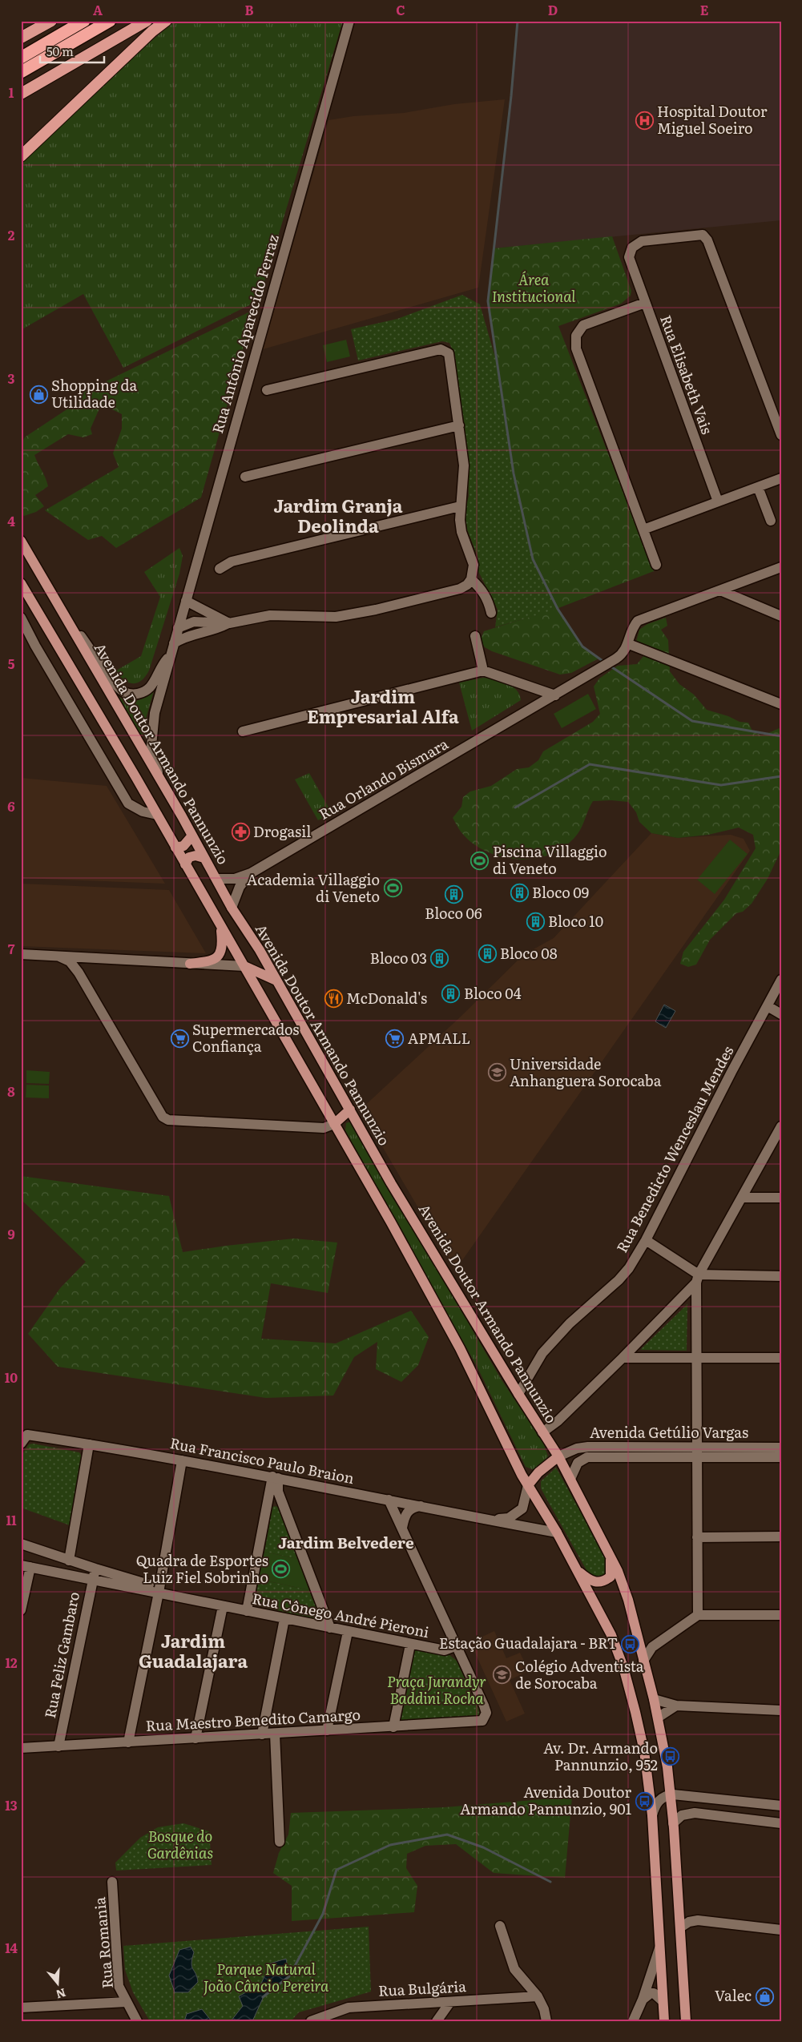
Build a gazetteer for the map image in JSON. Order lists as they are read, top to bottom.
{
  "streets": {
    "main road": ["Avenida Doutor Armando Pannunzio"],
    "street": [
      "Rua Antônio Aparecido Ferraz",
      "Rua Elisabeth Vais",
      "Rua Orlando Bismara",
      "Rua Benedicto Wenceslau Mendes",
      "Avenida Getúlio Vargas",
      "Rua Francisco Paulo Braion",
      "Rua Cônego André Pieroni",
      "Rua Feliz Gambaro",
      "Rua Maestro Benedito Camargo",
      "Rua Romania",
      "Rua Bulgária"
    ]
  },
  "crossings": [
    ["Rua Antônio Aparecido Ferraz", "Avenida Doutor Armando Pannunzio"],
    ["Avenida Doutor Armando Pannunzio", "Rua Orlando Bismara"],
    ["Avenida Doutor Armando Pannunzio", "Rua Benedicto Wenceslau Mendes"],
    ["Avenida Doutor Armando Pannunzio", "Avenida Getúlio Vargas"],
    ["Rua Cônego André Pieroni", "Rua Feliz Gambaro"],
    ["Rua Cônego André Pieroni", "Rua Maestro Benedito Camargo"],
    ["Rua Feliz Gambaro", "Rua Maestro Benedito Camargo"]
  ],
  "districts": [
    "Jardim Granja Deolinda",
    "Jardim Empresarial Alfa",
    "Jardim Belvedere",
    "Jardim Guadalajara"
  ],
  "parks": [
    "Área Institucional",
    "Praça Jurandyr Baddini Rocha",
    "Bosque do Gardênias",
    "Parque Natural João Câncio Pereira"
  ],
  "places": {
    "hospital": ["Hospital Doutor Miguel Soeiro"],
    "shop": ["Shopping da Utilidade", "Valec"],
    "pharmacy": ["Drogasil"],
    "sports": ["Piscina Villaggio di Veneto", "Academia Villaggio di Veneto", "Quadra de Esportes Luiz Fiel Sobrinho"],
    "building": [
      "Bloco 09",
      "Bloco 06",
      "Bloco 10",
      "Bloco 08",
      "Bloco 03",
      "Bloco 04"
    ],
    "restaurant": ["McDonald's"],
    "supermarket": ["Supermercados Confiança", "APMALL"],
    "school or university": ["Universidade Anhanguera Sorocaba", "Colégio Adventista de Sorocaba"],
    "bus stop": ["Estação Guadalajara - BRT", "Av. Dr. Armando Pannunzio, 952", "Avenida Doutor Armando Pannunzio, 901"]
  },
  "scale_bar": "50 m",
  "north": "bottom",
  "grid": {
    "columns": [
      "A",
      "B",
      "C",
      "D",
      "E"
    ],
    "rows": [
      "1",
      "2",
      "3",
      "4",
      "5",
      "6",
      "7",
      "8",
      "9",
      "10",
      "11",
      "12",
      "13",
      "14"
    ]
  }
}
